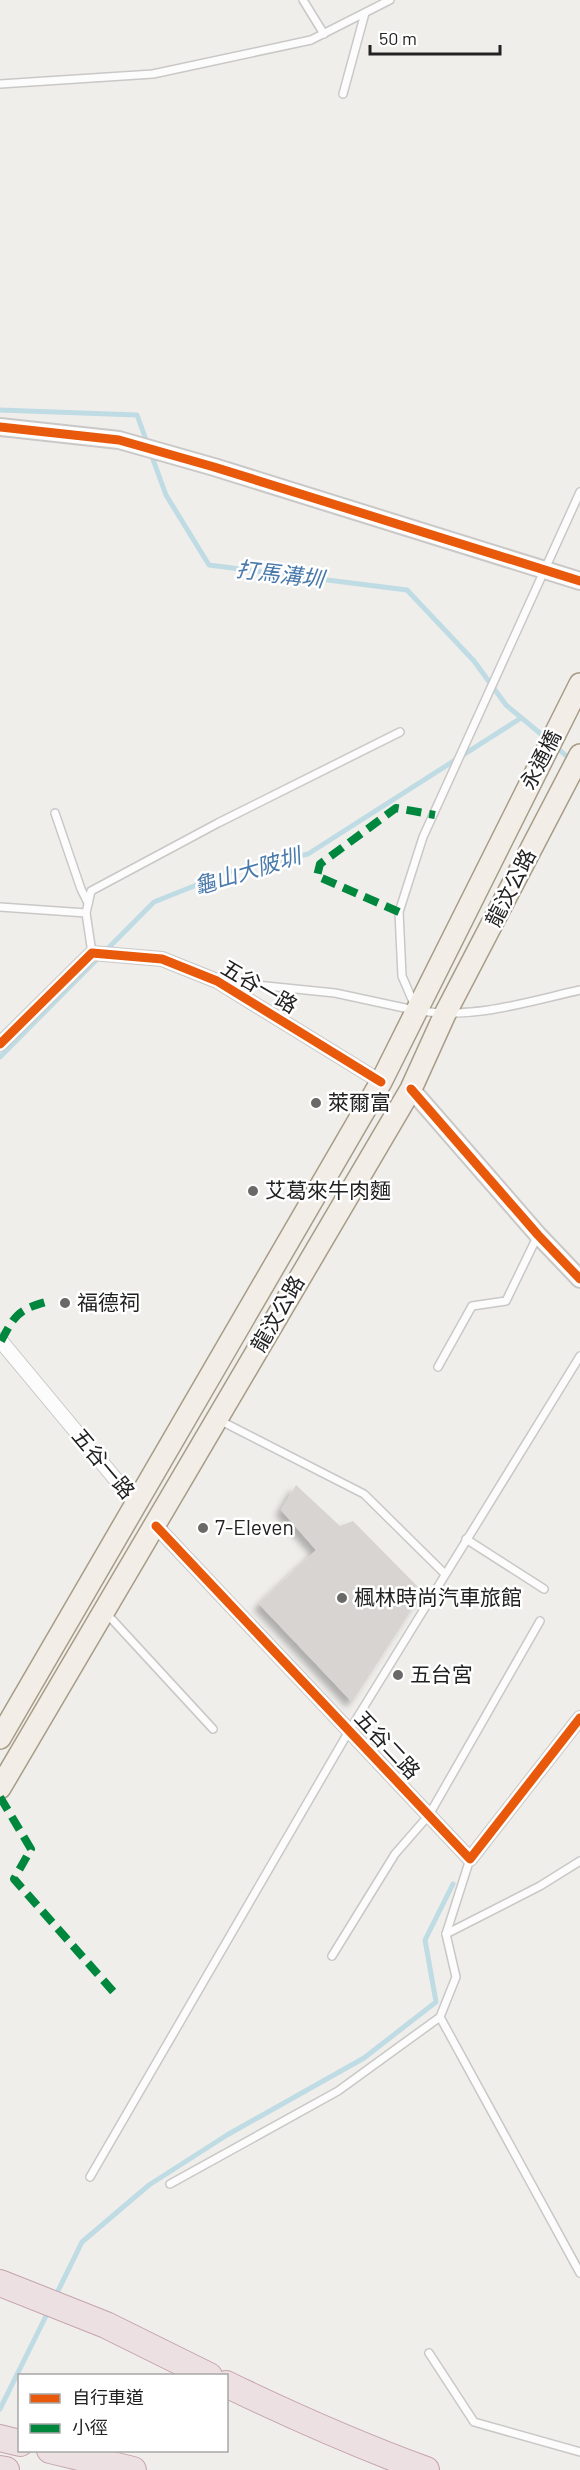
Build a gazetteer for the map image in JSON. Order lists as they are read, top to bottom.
{
  "streets": {
    "main road": ["永通橋", "龍汶公路"],
    "street": ["五谷一路", "五谷二路"]
  },
  "crossings": [
    ["永通橋", "龍汶公路"],
    ["龍汶公路", "五谷一路"],
    ["龍汶公路", "五谷二路"]
  ],
  "water": ["打馬溝圳", "龜山大陂圳"],
  "places": [
    "萊爾富",
    "艾葛來牛肉麵",
    "福德祠",
    "7-Eleven",
    "楓林時尚汽車旅館",
    "五台宮"
  ],
  "legend": ["自行車道", "小徑"],
  "scale_bar": "50 m"
}
